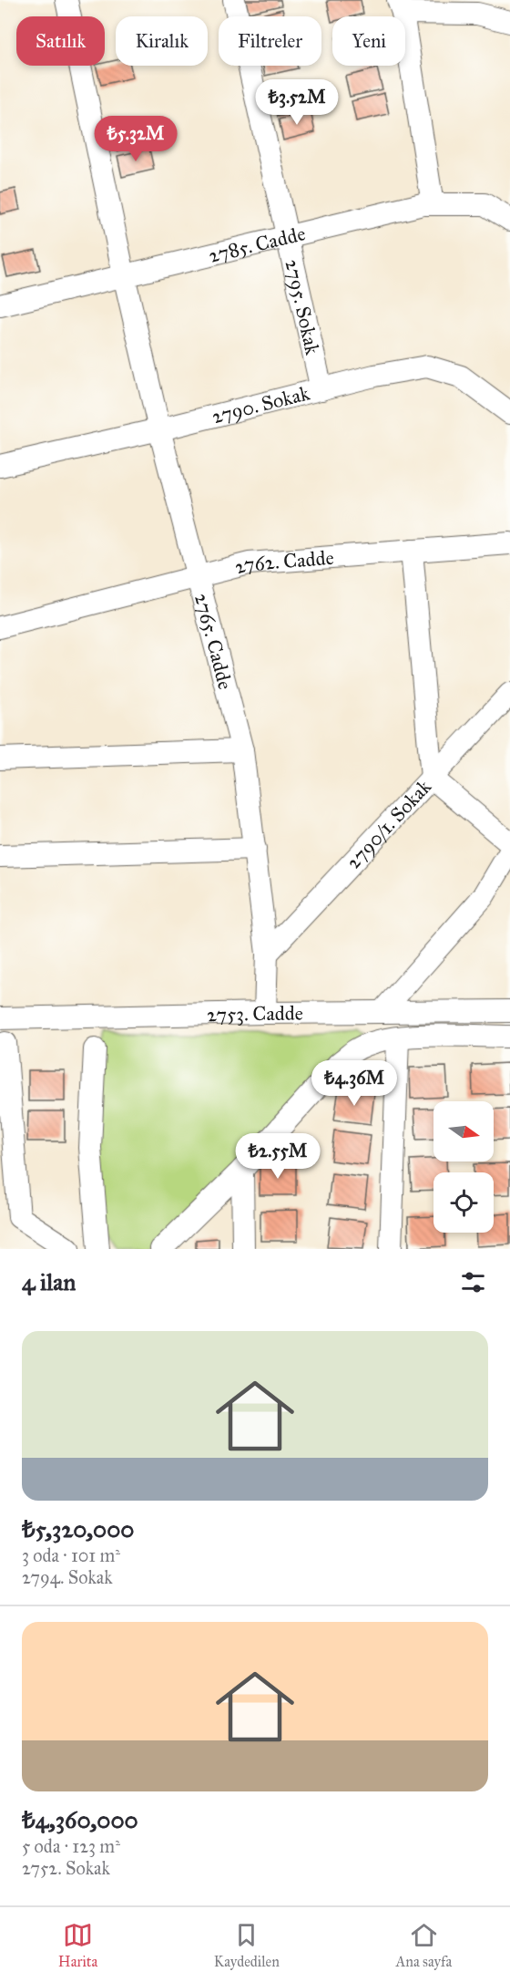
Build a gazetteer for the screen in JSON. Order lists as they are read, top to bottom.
{
  "streets": {
    "street": [
      "2785. Cadde",
      "2795. Sokak",
      "2790. Sokak",
      "2762. Cadde",
      "2765. Cadde",
      "2790/1. Sokak",
      "2753. Cadde"
    ]
  },
  "crossings": [
    ["2785. Cadde", "2795. Sokak"],
    ["2785. Cadde", "2765. Cadde"],
    ["2795. Sokak", "2790. Sokak"],
    ["2790. Sokak", "2765. Cadde"],
    ["2762. Cadde", "2765. Cadde"],
    ["2765. Cadde", "2790/1. Sokak"],
    ["2765. Cadde", "2753. Cadde"]
  ],
  "north": "right",
  "page": {
    "chip": [
      "Satılık",
      "Kiralık",
      "Filtreler",
      "Yeni"
    ],
    "price": [
      "₺3.52M",
      "₺5.32M",
      "₺4.36M",
      "₺2.55M"
    ],
    "heading": "4 ilan",
    "list": [
      {
        "name": "₺5,320,000",
        "note": "3 oda · 101 m² · 2794. Sokak"
      },
      {
        "name": "₺4,360,000",
        "note": "5 oda · 123 m² · 2752. Sokak"
      }
    ],
    "tabs": ["Harita", "Kaydedilen", "Ana sayfa"]
  }
}
